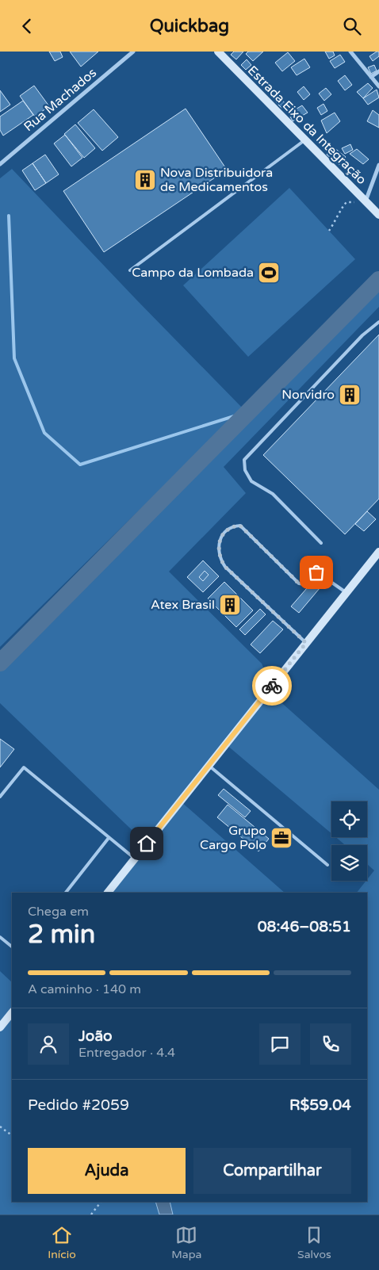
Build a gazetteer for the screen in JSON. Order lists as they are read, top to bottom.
{
  "streets": {
    "main road": ["Estrada Eixo da Integração"],
    "street": ["Rua Machados"]
  },
  "places": {
    "building": ["Nova Distribuidora de Medicamentos", "Norvidro", "Atex Brasil"],
    "sports": ["Campo da Lombada"],
    "office": ["Grupo Cargo Polo"]
  },
  "page": {
    "header": "Quickbag",
    "heading": ["2 min", "Chega em", "08:46–08:51"],
    "panel": [
      "João",
      "Entregador · 4.4",
      "Pedido #2059",
      "R$59.04"
    ],
    "bar": "A caminho · 140 m",
    "buttons": ["Ajuda", "Compartilhar"],
    "tabs": ["Início", "Mapa", "Salvos"]
  }
}
